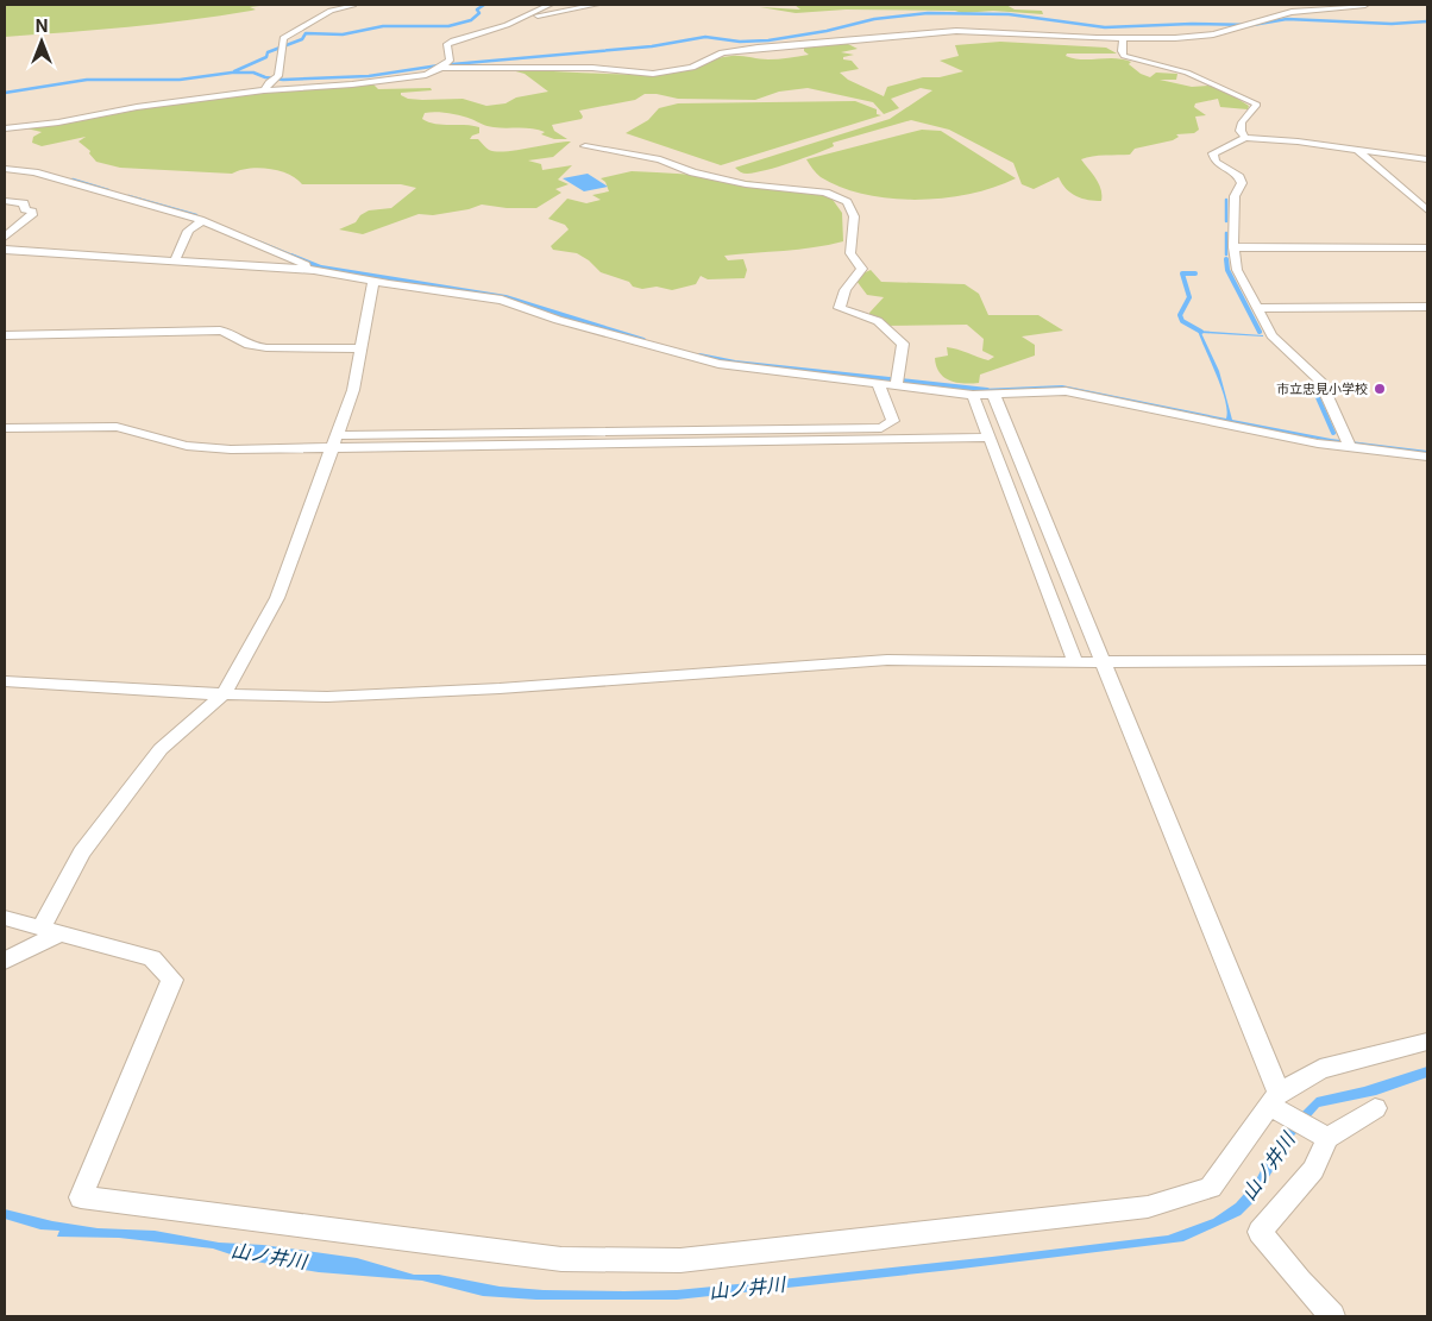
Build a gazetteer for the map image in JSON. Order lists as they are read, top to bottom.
{
  "water": ["山ノ井川"],
  "places": ["市立忠見小学校"],
  "north": "top"
}
